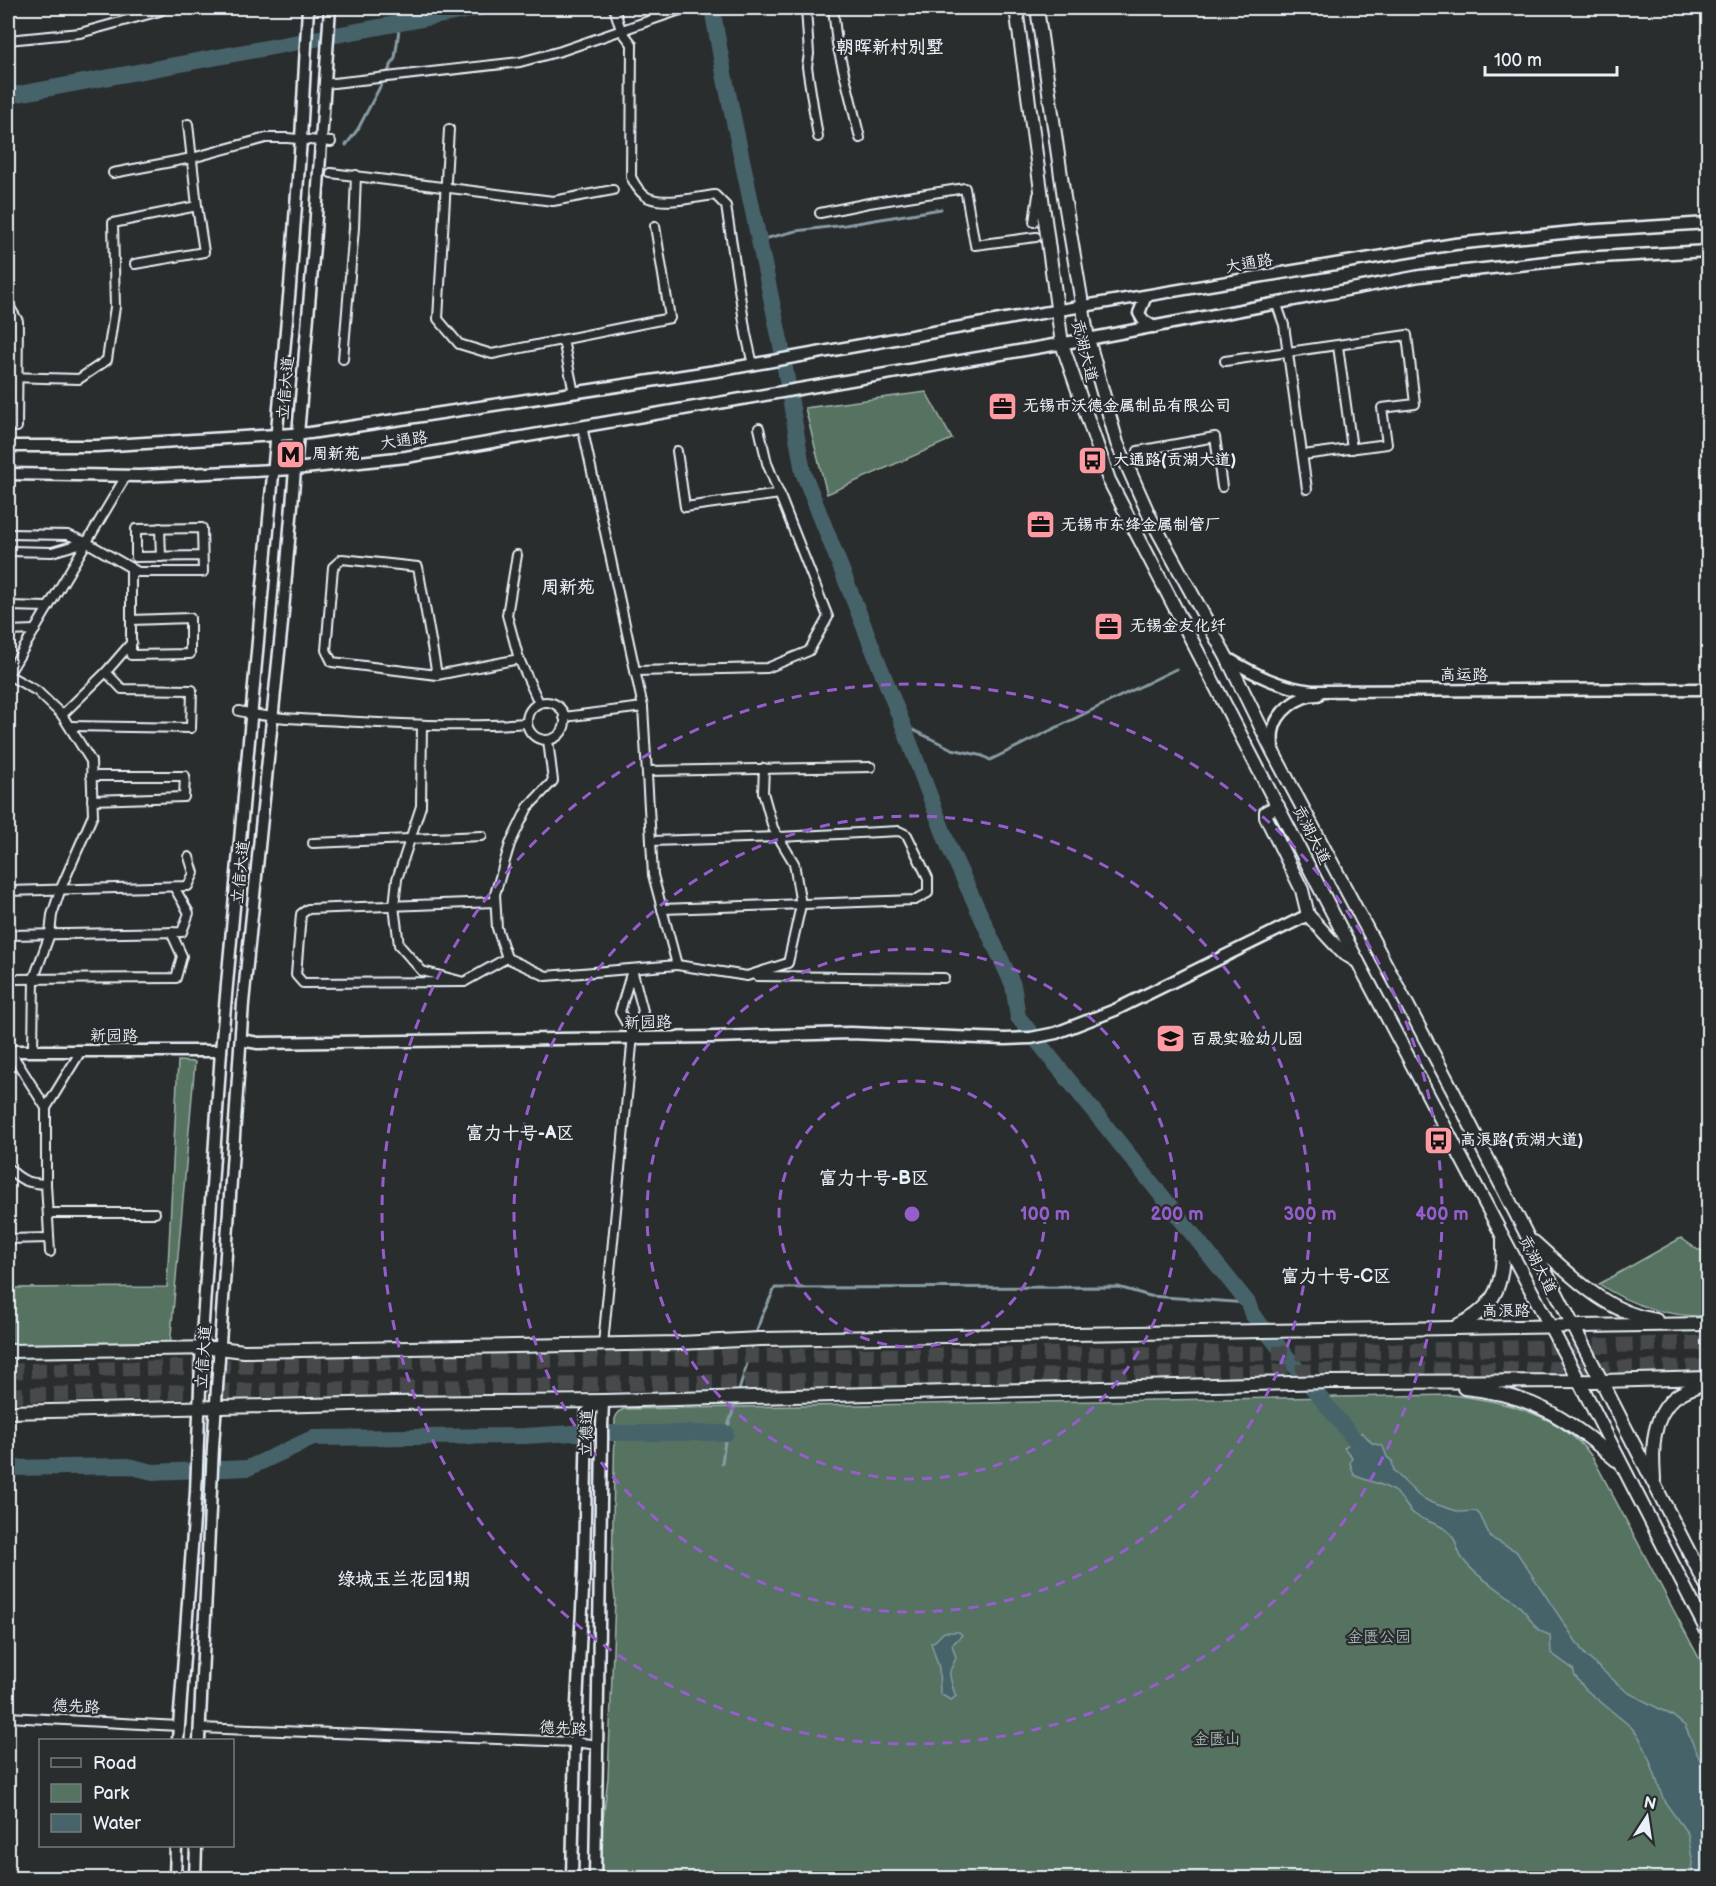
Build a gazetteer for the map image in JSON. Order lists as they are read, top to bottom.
{
  "streets": {
    "main road": ["贡湖大道", "高浪路"],
    "street": [
      "大通路",
      "立信大道",
      "高运路",
      "新园路",
      "立德道",
      "德先路"
    ]
  },
  "crossings": [
    ["大通路", "贡湖大道"],
    ["大通路", "立信大道"],
    ["贡湖大道", "高运路"],
    ["贡湖大道", "高浪路"],
    ["立信大道", "新园路"],
    ["立信大道", "高浪路"],
    ["立信大道", "德先路"],
    ["立德道", "德先路"]
  ],
  "districts": [
    "朝晖新村别墅",
    "周新苑",
    "富力十号-A区",
    "富力十号-B区",
    "富力十号-C区",
    "绿城玉兰花园1期"
  ],
  "parks": ["金匮公园", "金匮山"],
  "places": {
    "office": ["无锡市沃德金属制品有限公司", "无锡市东绛金属制管厂", "无锡金友化纤"],
    "metro station": ["周新苑"],
    "bus stop": ["大通路(贡湖大道)", "高浪路(贡湖大道)"],
    "school or university": ["百晟实验幼儿园"]
  },
  "legend": ["Road", "Park", "Water"],
  "scale_bar": "100 m",
  "north": "top",
  "rings": [
    "100 m",
    "200 m",
    "300 m",
    "400 m"
  ]
}
